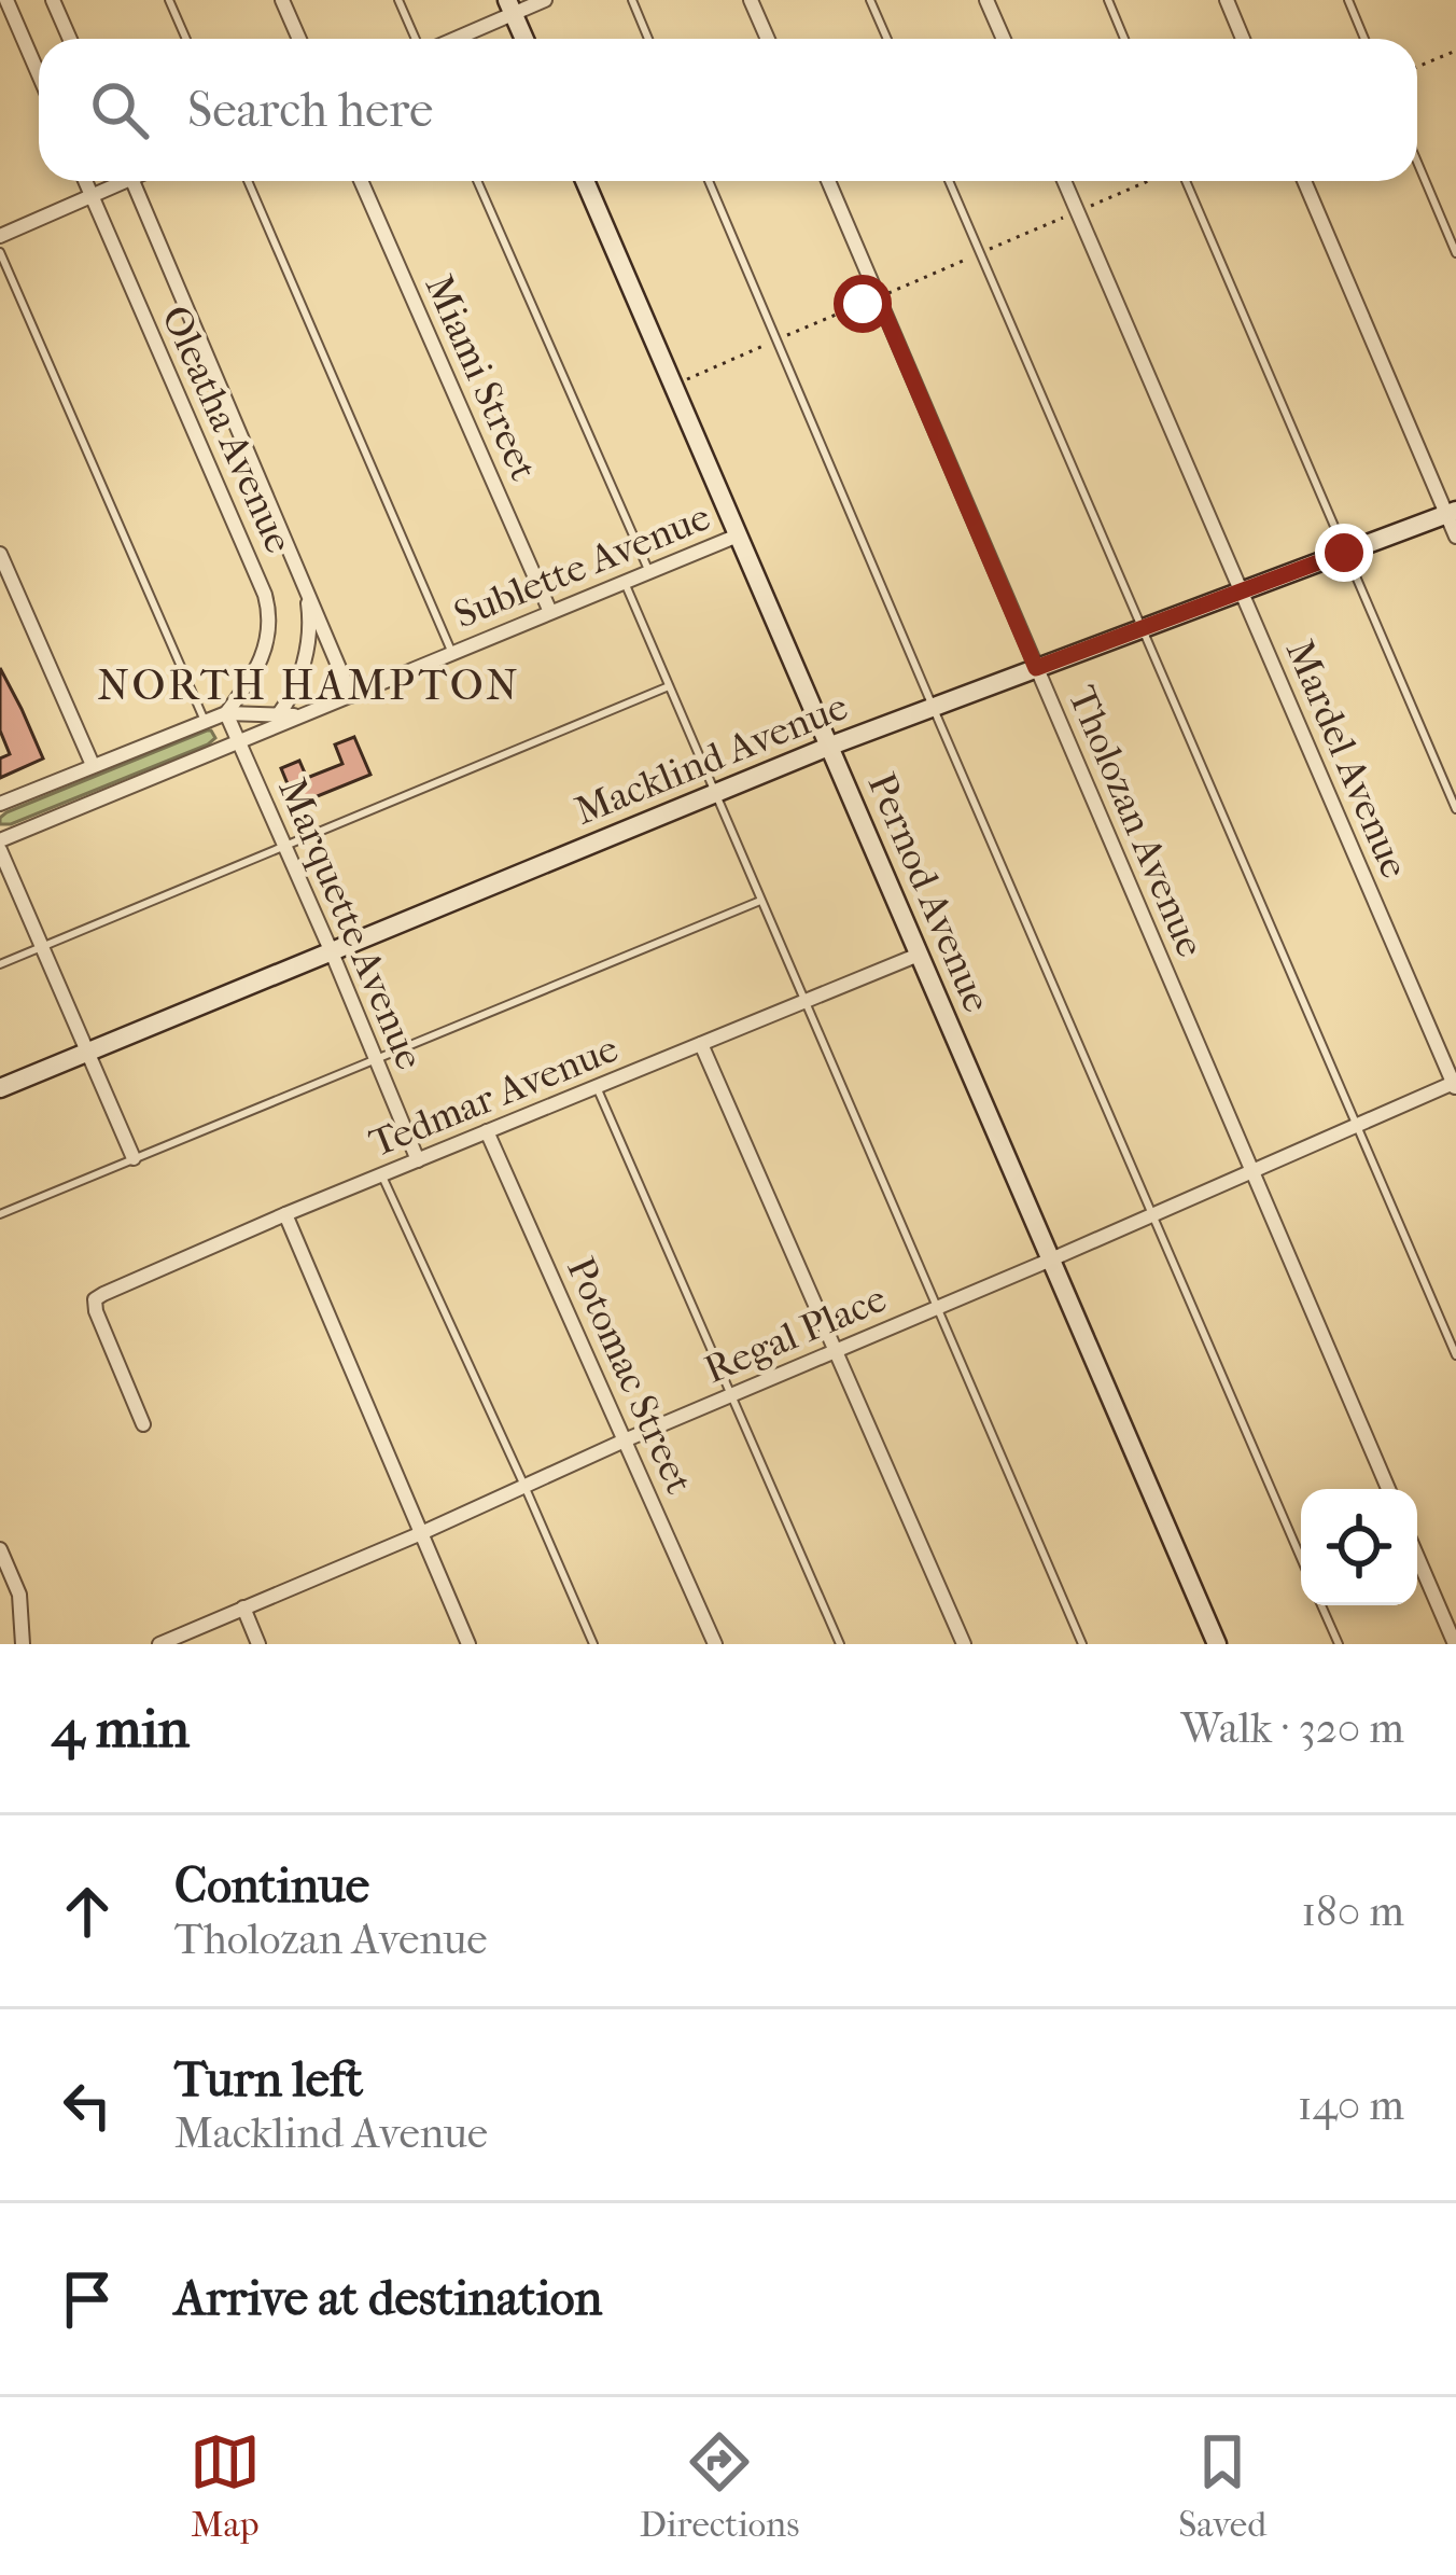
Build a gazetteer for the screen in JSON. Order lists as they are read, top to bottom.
{
  "streets": {
    "street": [
      "Miami Street",
      "Oleatha Avenue",
      "Sublette Avenue",
      "Macklind Avenue",
      "Mardel Avenue",
      "Tholozan Avenue",
      "Pernod Avenue",
      "Marquette Avenue",
      "Tedmar Avenue",
      "Regal Place",
      "Potomac Street"
    ]
  },
  "crossings": [
    ["Miami Street", "Sublette Avenue"],
    ["Oleatha Avenue", "Sublette Avenue"],
    ["Oleatha Avenue", "Marquette Avenue"],
    ["Sublette Avenue", "Pernod Avenue"],
    ["Sublette Avenue", "Marquette Avenue"],
    ["Macklind Avenue", "Mardel Avenue"],
    ["Macklind Avenue", "Tholozan Avenue"],
    ["Macklind Avenue", "Pernod Avenue"],
    ["Macklind Avenue", "Marquette Avenue"],
    ["Mardel Avenue", "Regal Place"],
    ["Tholozan Avenue", "Regal Place"],
    ["Pernod Avenue", "Tedmar Avenue"],
    ["Pernod Avenue", "Regal Place"],
    ["Marquette Avenue", "Tedmar Avenue"],
    ["Tedmar Avenue", "Potomac Street"],
    ["Regal Place", "Potomac Street"]
  ],
  "districts": ["NORTH HAMPTON"],
  "page": {
    "search": "Search here",
    "heading": ["4 min", "Walk · 320 m"],
    "list": [
      ["Continue", "Tholozan Avenue", "180 m"],
      ["Turn left", "Macklind Avenue", "140 m"],
      "Arrive at destination"
    ],
    "nav": ["Map", "Directions", "Saved"]
  }
}
